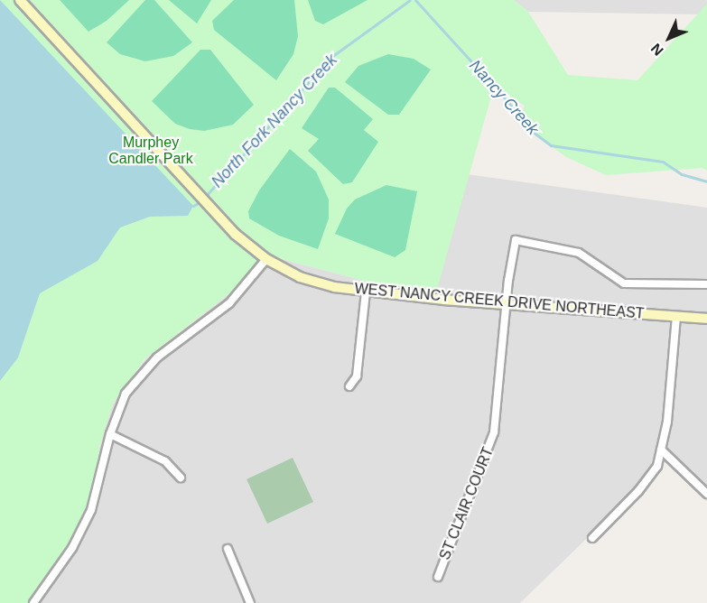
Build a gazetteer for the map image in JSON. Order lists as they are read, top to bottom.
{
  "streets": {
    "street": ["WEST NANCY CREEK DRIVE NORTHEAST", "ST CLAIR COURT"]
  },
  "crossings": [
    ["WEST NANCY CREEK DRIVE NORTHEAST", "ST CLAIR COURT"]
  ],
  "water": ["Nancy Creek", "North Fork Nancy Creek"],
  "parks": ["Murphey Candler Park"],
  "north": "bottom left"
}
